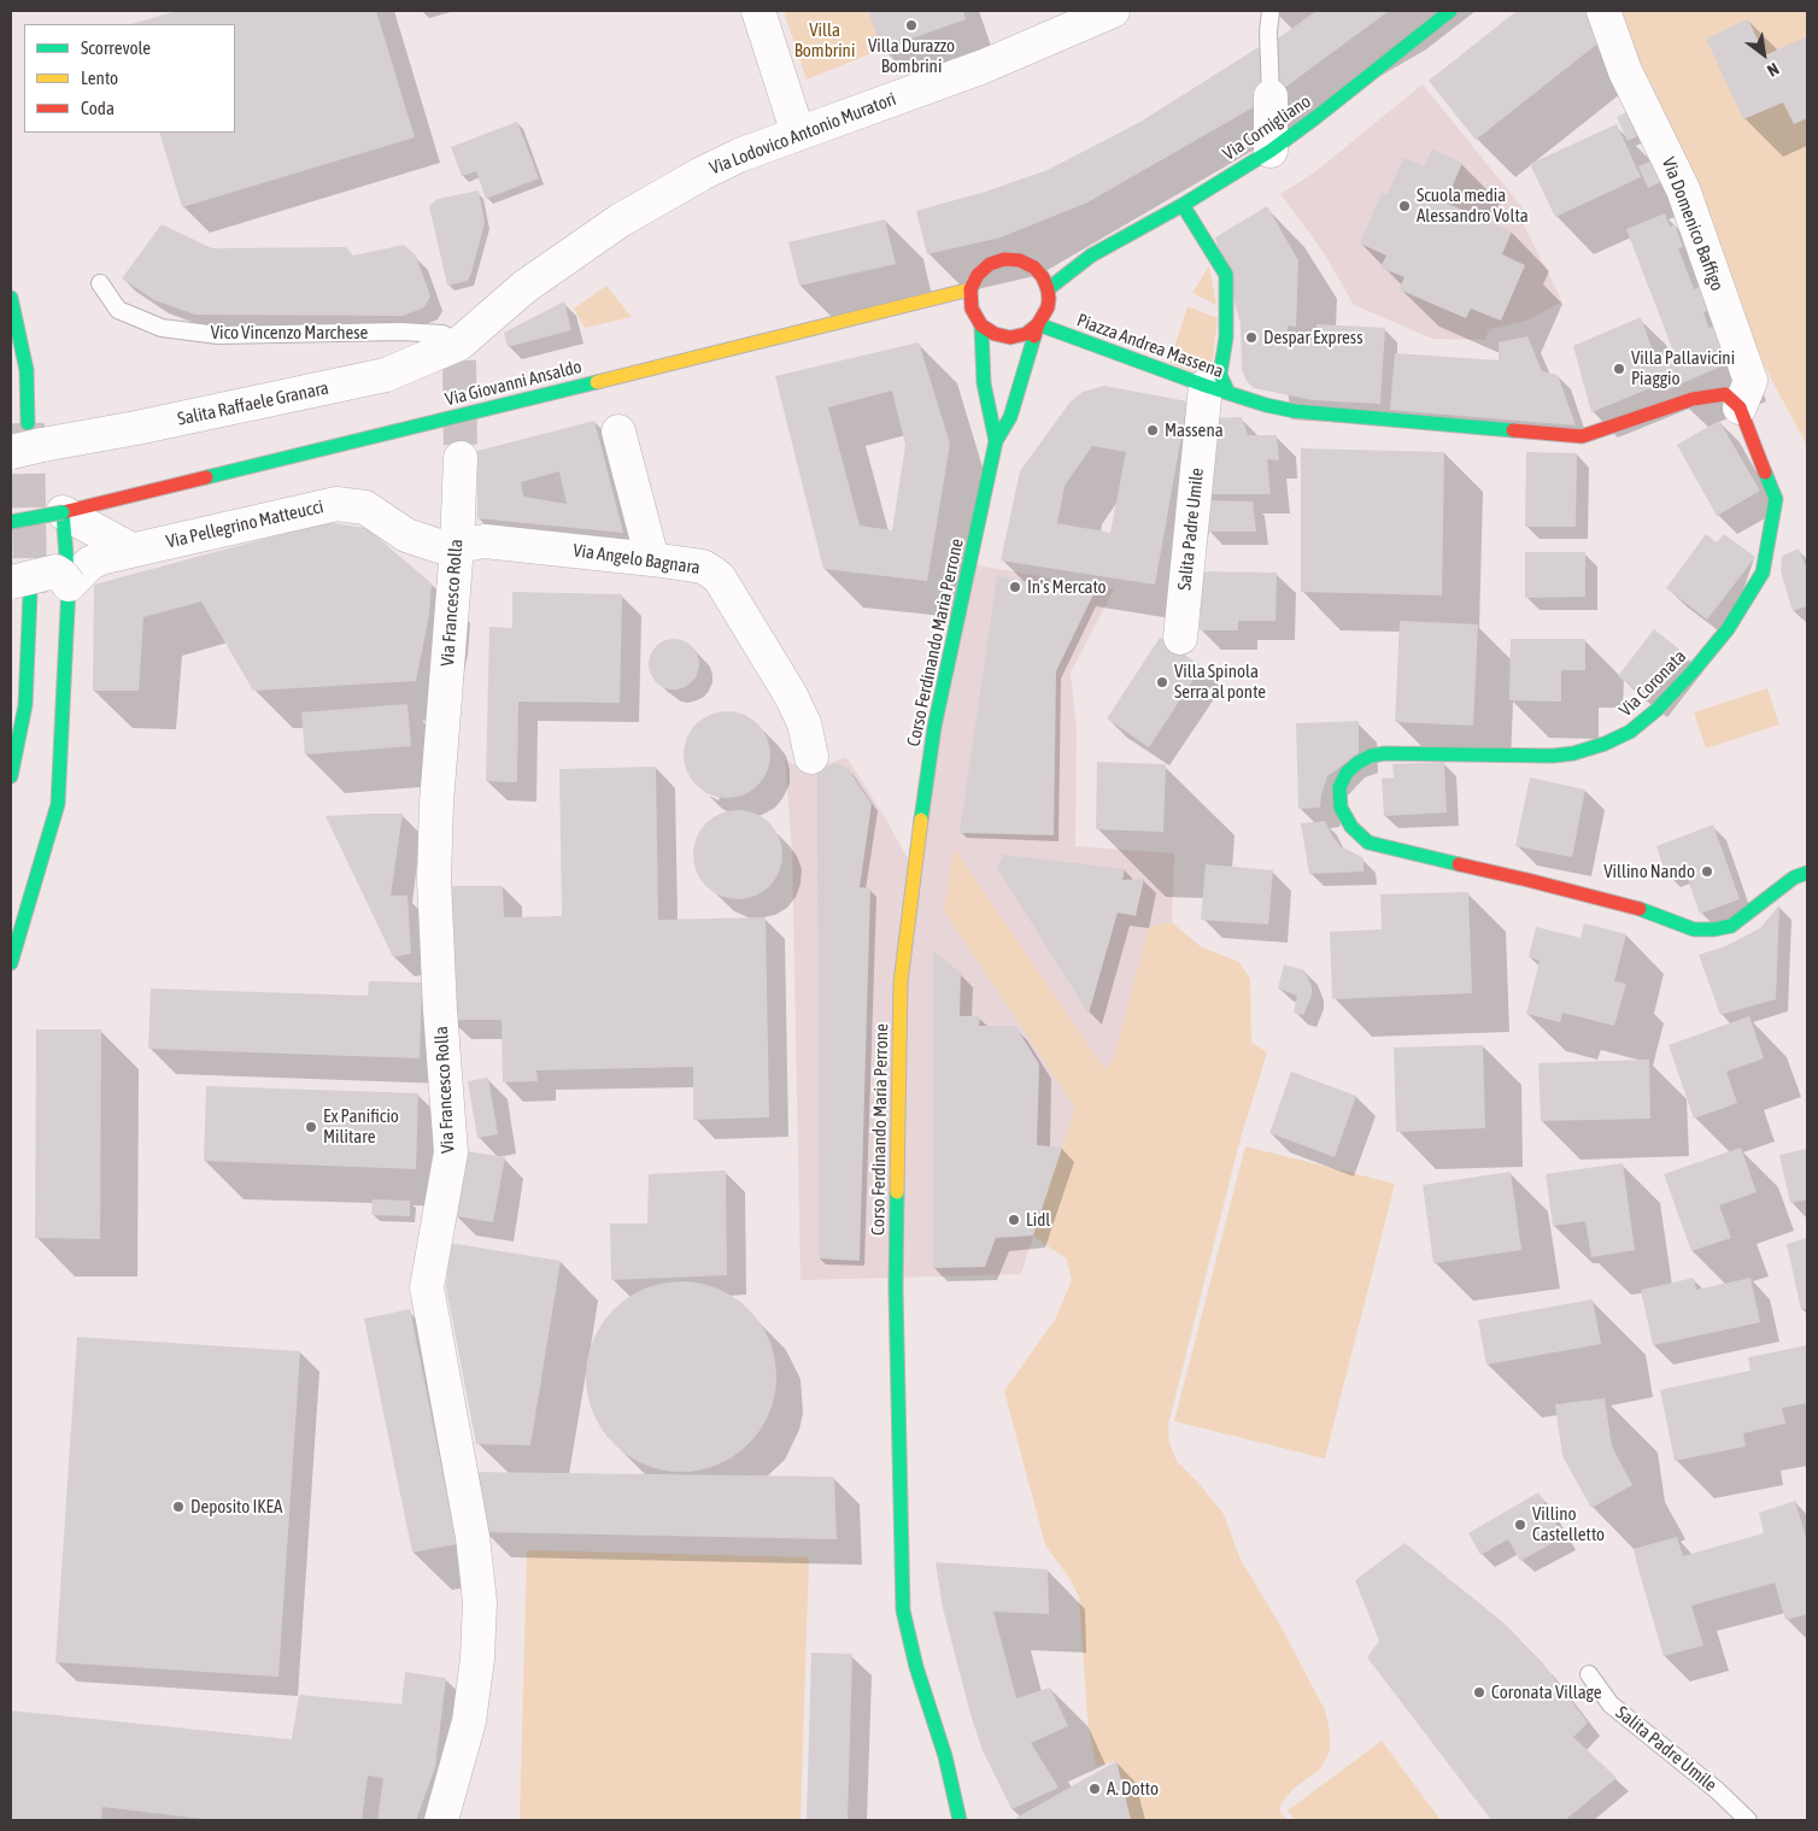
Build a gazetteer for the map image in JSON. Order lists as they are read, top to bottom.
{
  "streets": {
    "main road": [
      "Via Cornigliano",
      "Piazza Andrea Massena",
      "Via Giovanni Ansaldo",
      "Corso Ferdinando Maria Perrone",
      "Via Coronata"
    ],
    "street": [
      "Via Lodovico Antonio Muratori",
      "Via Domenico Baffigo",
      "Salita Raffaele Granara",
      "Via Pellegrino Matteucci",
      "Salita Padre Umile",
      "Via Angelo Bagnara",
      "Via Francesco Rolla"
    ],
    "lane": ["Vico Vincenzo Marchese"]
  },
  "crossings": [
    ["Via Cornigliano", "Piazza Andrea Massena"],
    ["Via Cornigliano", "Via Giovanni Ansaldo"],
    ["Via Cornigliano", "Corso Ferdinando Maria Perrone"],
    ["Via Lodovico Antonio Muratori", "Vico Vincenzo Marchese"],
    ["Via Lodovico Antonio Muratori", "Salita Raffaele Granara"],
    ["Via Domenico Baffigo", "Via Coronata"],
    ["Vico Vincenzo Marchese", "Salita Raffaele Granara"],
    ["Piazza Andrea Massena", "Via Giovanni Ansaldo"],
    ["Piazza Andrea Massena", "Salita Padre Umile"],
    ["Piazza Andrea Massena", "Corso Ferdinando Maria Perrone"],
    ["Via Giovanni Ansaldo", "Corso Ferdinando Maria Perrone"],
    ["Via Pellegrino Matteucci", "Via Angelo Bagnara"],
    ["Via Pellegrino Matteucci", "Via Francesco Rolla"],
    ["Via Angelo Bagnara", "Via Francesco Rolla"]
  ],
  "parks": ["Villa Bombrini"],
  "places": [
    "Villa Durazzo Bombrini",
    "Scuola media Alessandro Volta",
    "Despar Express",
    "Villa Pallavicini Piaggio",
    "Massena",
    "In's Mercato",
    "Villa Spinola Serra al ponte",
    "Villino Nando",
    "Ex Panificio Militare",
    "Lidl",
    "Deposito IKEA",
    "Villino Castelletto",
    "Coronata Village",
    "A. Dotto"
  ],
  "legend": ["Scorrevole", "Lento", "Coda"],
  "north": "bottom right"
}
